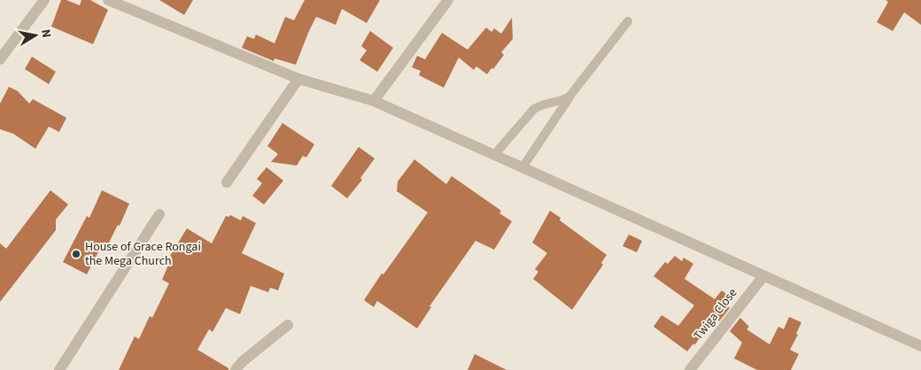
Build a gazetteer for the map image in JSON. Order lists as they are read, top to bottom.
{
  "streets": {
    "street": ["Twiga Close"]
  },
  "places": ["House of Grace Rongai the Mega Church"],
  "north": "right"
}
